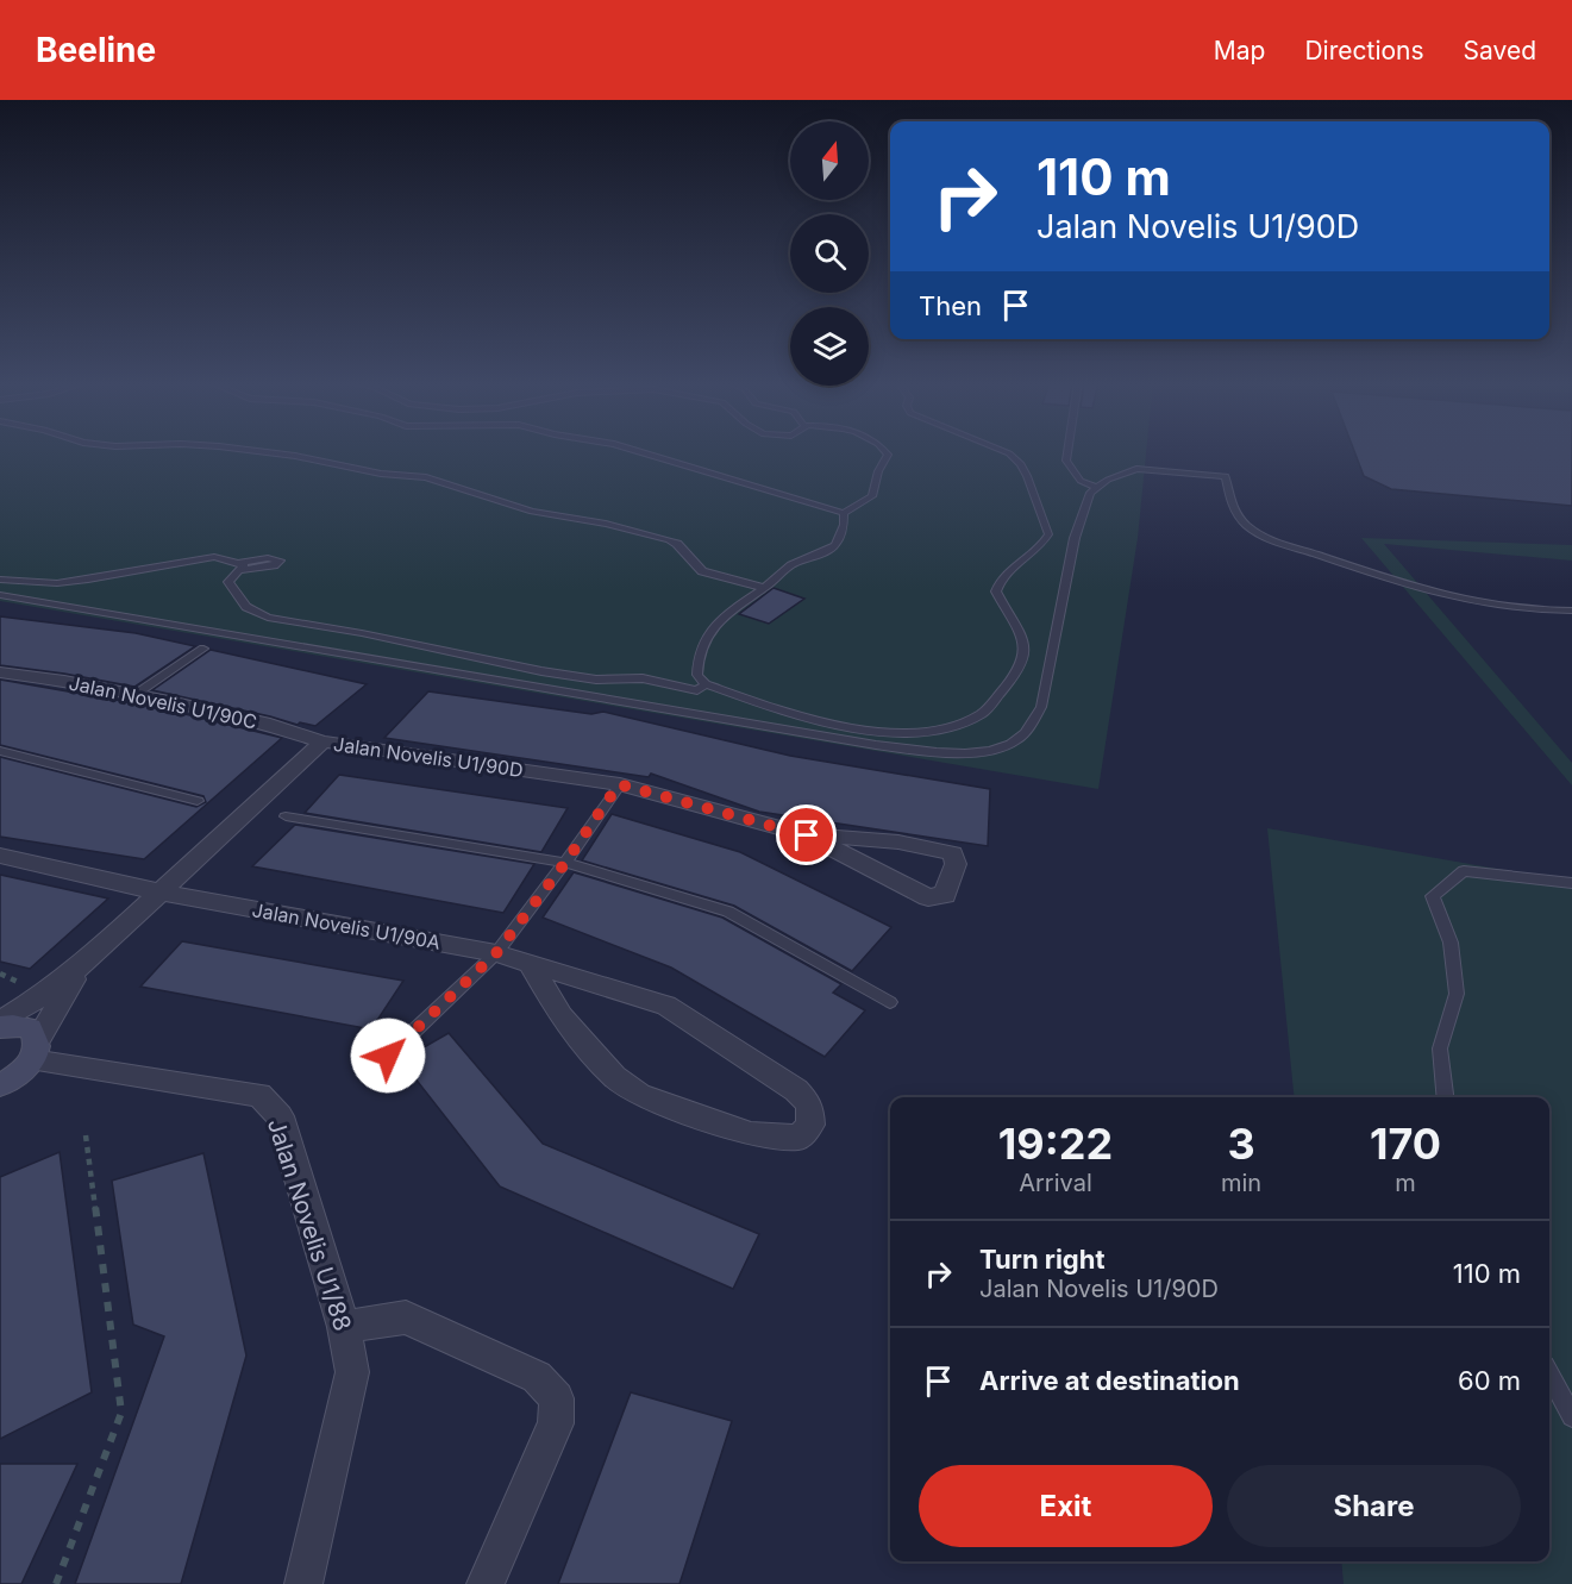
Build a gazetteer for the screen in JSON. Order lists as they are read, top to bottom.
{
  "streets": {
    "street": [
      "Jalan Novelis U1/90C",
      "Jalan Novelis U1/90D",
      "Jalan Novelis U1/90A",
      "Jalan Novelis U1/88"
    ]
  },
  "crossings": [
    ["Jalan Novelis U1/90C", "Jalan Novelis U1/90D"],
    ["Jalan Novelis U1/90D", "Jalan Novelis U1/90A"],
    ["Jalan Novelis U1/90D", "Jalan Novelis U1/88"]
  ],
  "north": "top",
  "page": {
    "header": "Beeline",
    "nav": ["Map", "Directions", "Saved"],
    "turn": ["110 m", "Jalan Novelis U1/90D"],
    "then": "Then",
    "eta": [
      "19:22",
      "Arrival",
      "3",
      "min",
      "170",
      "m"
    ],
    "list": [
      {
        "name": "Turn right",
        "note": "Jalan Novelis U1/90D",
        "value": "110 m"
      },
      {
        "name": "Arrive at destination",
        "value": "60 m"
      }
    ],
    "buttons": ["Exit", "Share"]
  }
}
